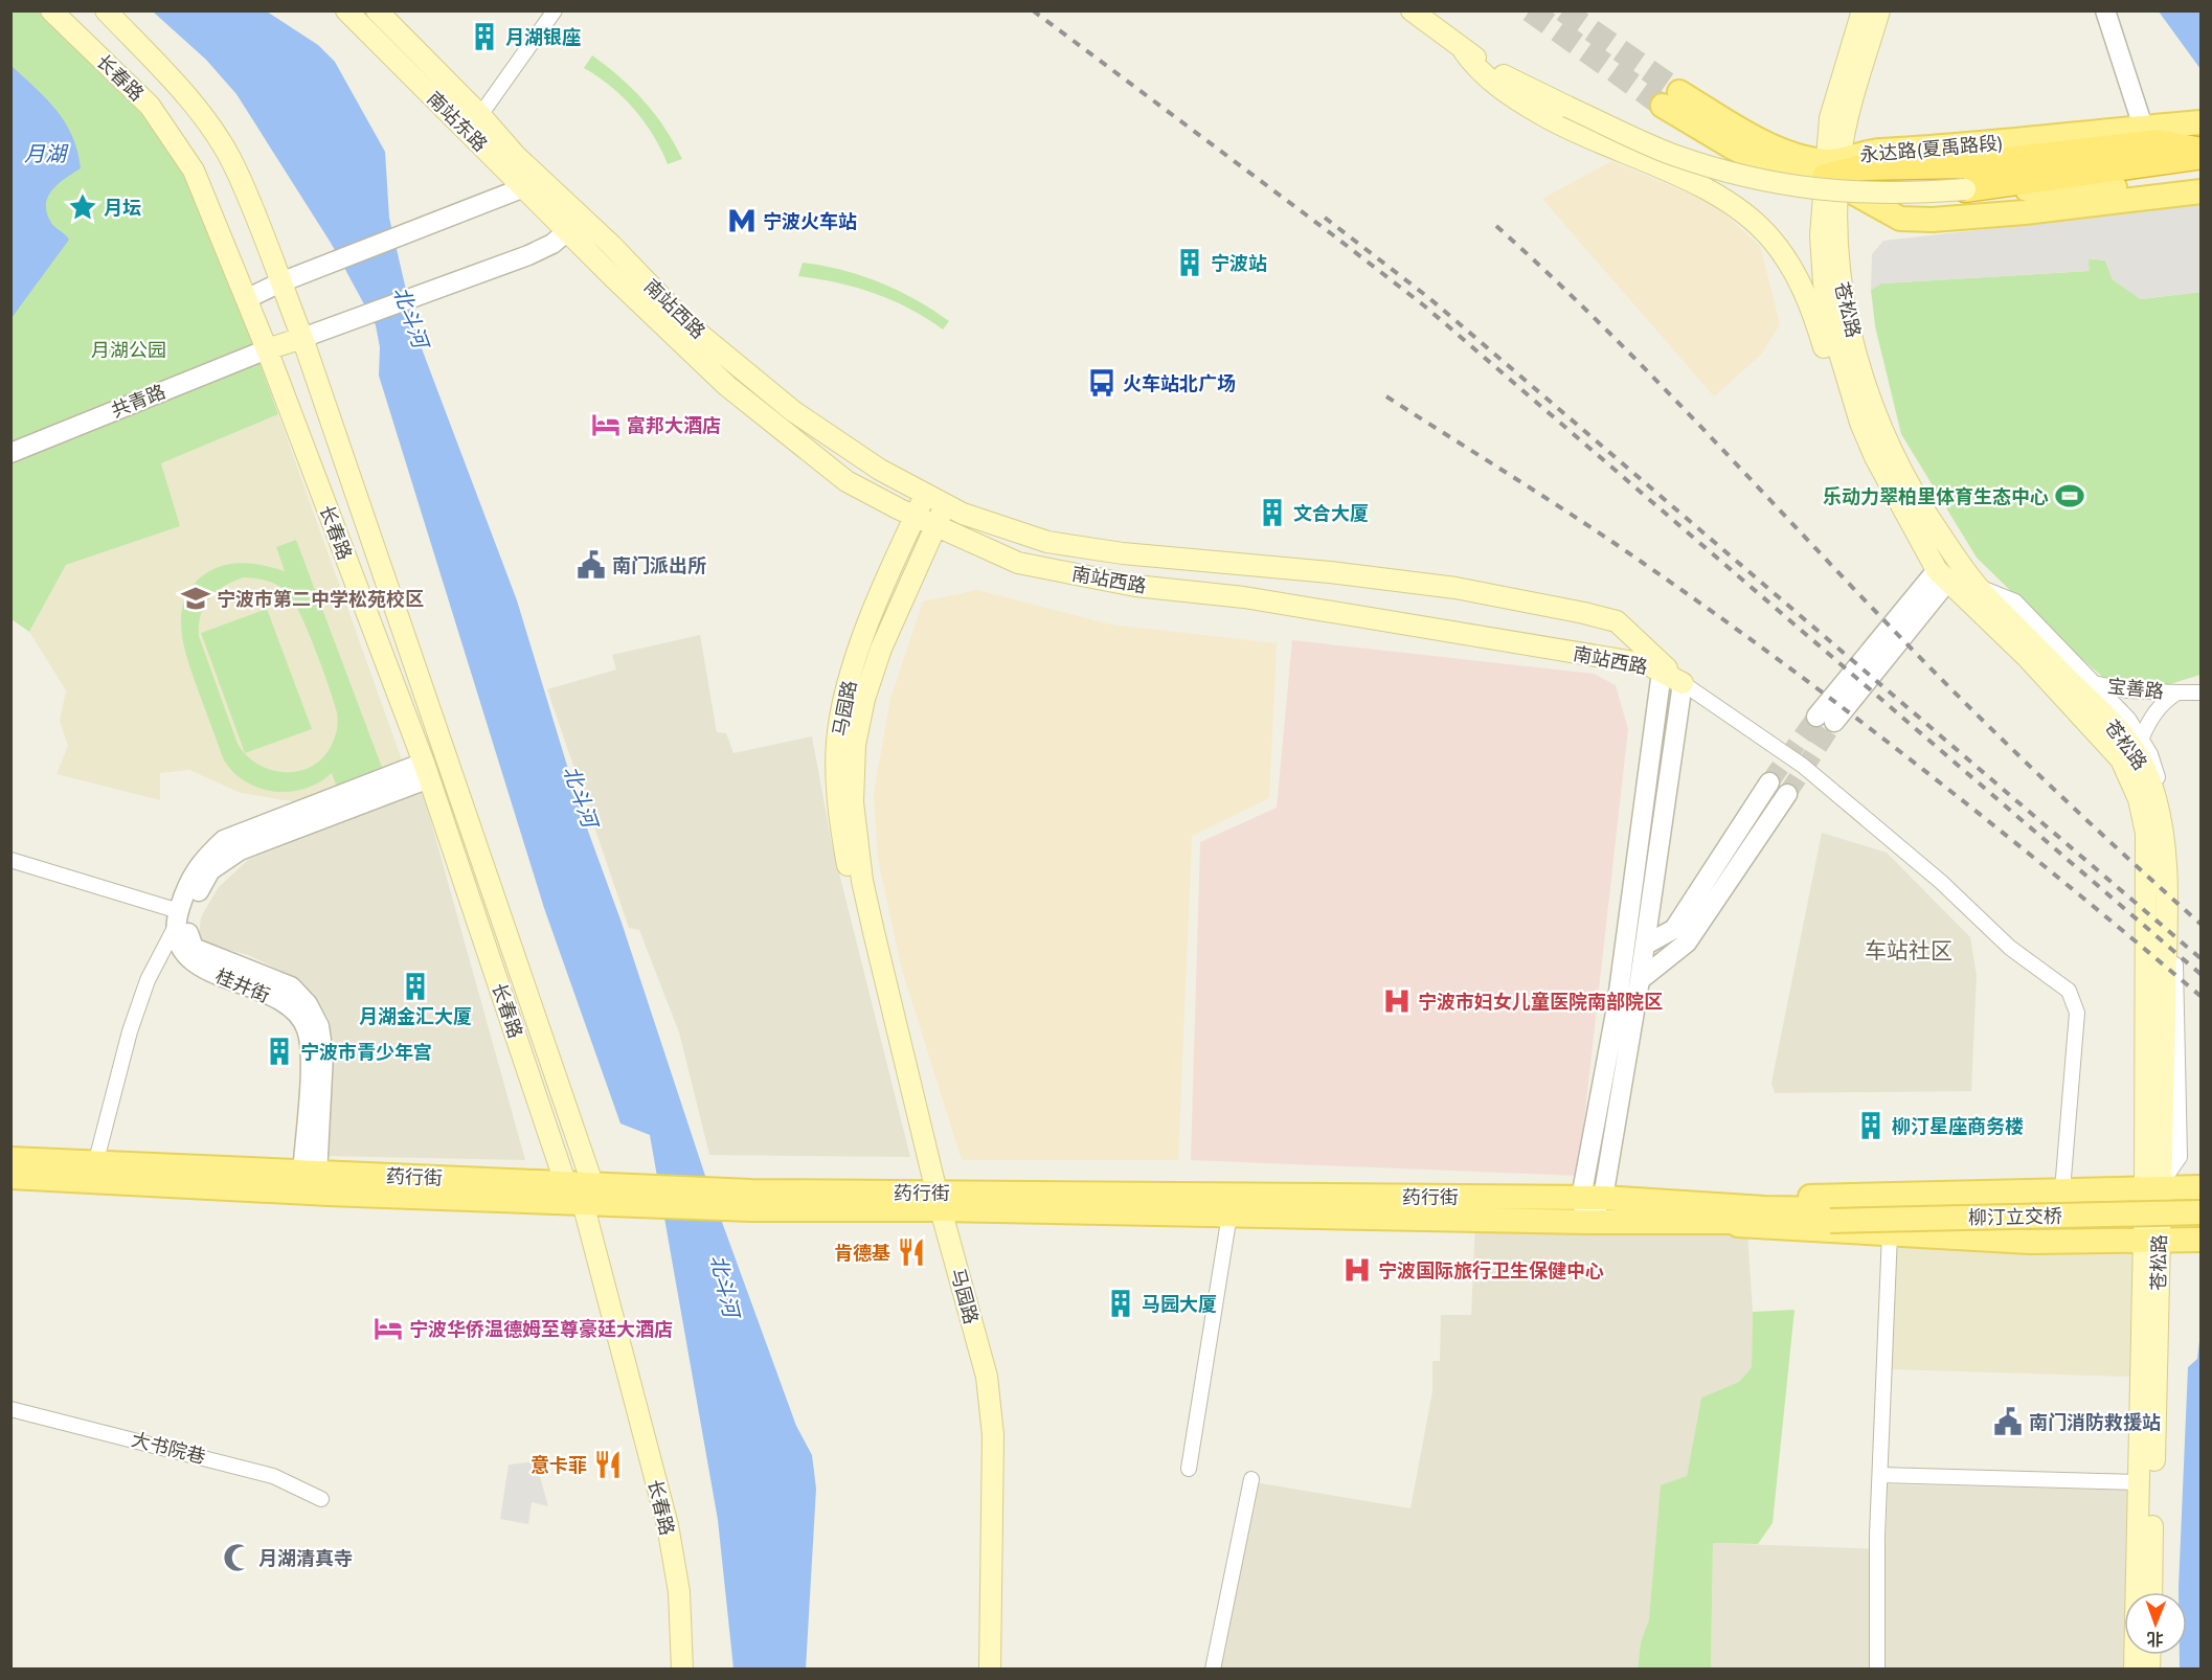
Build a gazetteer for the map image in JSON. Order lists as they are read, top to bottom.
{
  "streets": {
    "main road": [
      "长春路",
      "南站东路",
      "永达路(夏禹路段)",
      "南站西路",
      "苍松路",
      "马园路",
      "药行街",
      "柳汀立交桥"
    ],
    "street": [
      "共青路",
      "宝善路",
      "桂井街",
      "大书院巷"
    ]
  },
  "crossings": [
    ["长春路", "共青路"],
    ["长春路", "桂井街"],
    ["长春路", "药行街"],
    ["南站东路", "南站西路"],
    ["永达路(夏禹路段)", "苍松路"],
    ["南站西路", "马园路"],
    ["马园路", "药行街"],
    ["桂井街", "药行街"],
    ["药行街", "柳汀立交桥"]
  ],
  "districts": ["车站社区"],
  "water": ["月湖", "北斗河"],
  "parks": ["月湖公园"],
  "places": {
    "building": [
      "月湖银座",
      "宁波站",
      "文合大厦",
      "月湖金汇大厦",
      "宁波市青少年宫",
      "柳汀星座商务楼",
      "马园大厦"
    ],
    "place": ["月坛"],
    "metro station": ["宁波火车站"],
    "bus stop": ["火车站北广场"],
    "hotel": ["富邦大酒店", "宁波华侨温德姆至尊豪廷大酒店"],
    "sports": ["乐动力翠柏里体育生态中心"],
    "public building": ["南门派出所", "南门消防救援站"],
    "school or university": ["宁波市第二中学松苑校区"],
    "hospital": ["宁波市妇女儿童医院南部院区", "宁波国际旅行卫生保健中心"],
    "restaurant": ["肯德基", "意卡菲"],
    "mosque": ["月湖清真寺"]
  },
  "north": "bottom"
}
